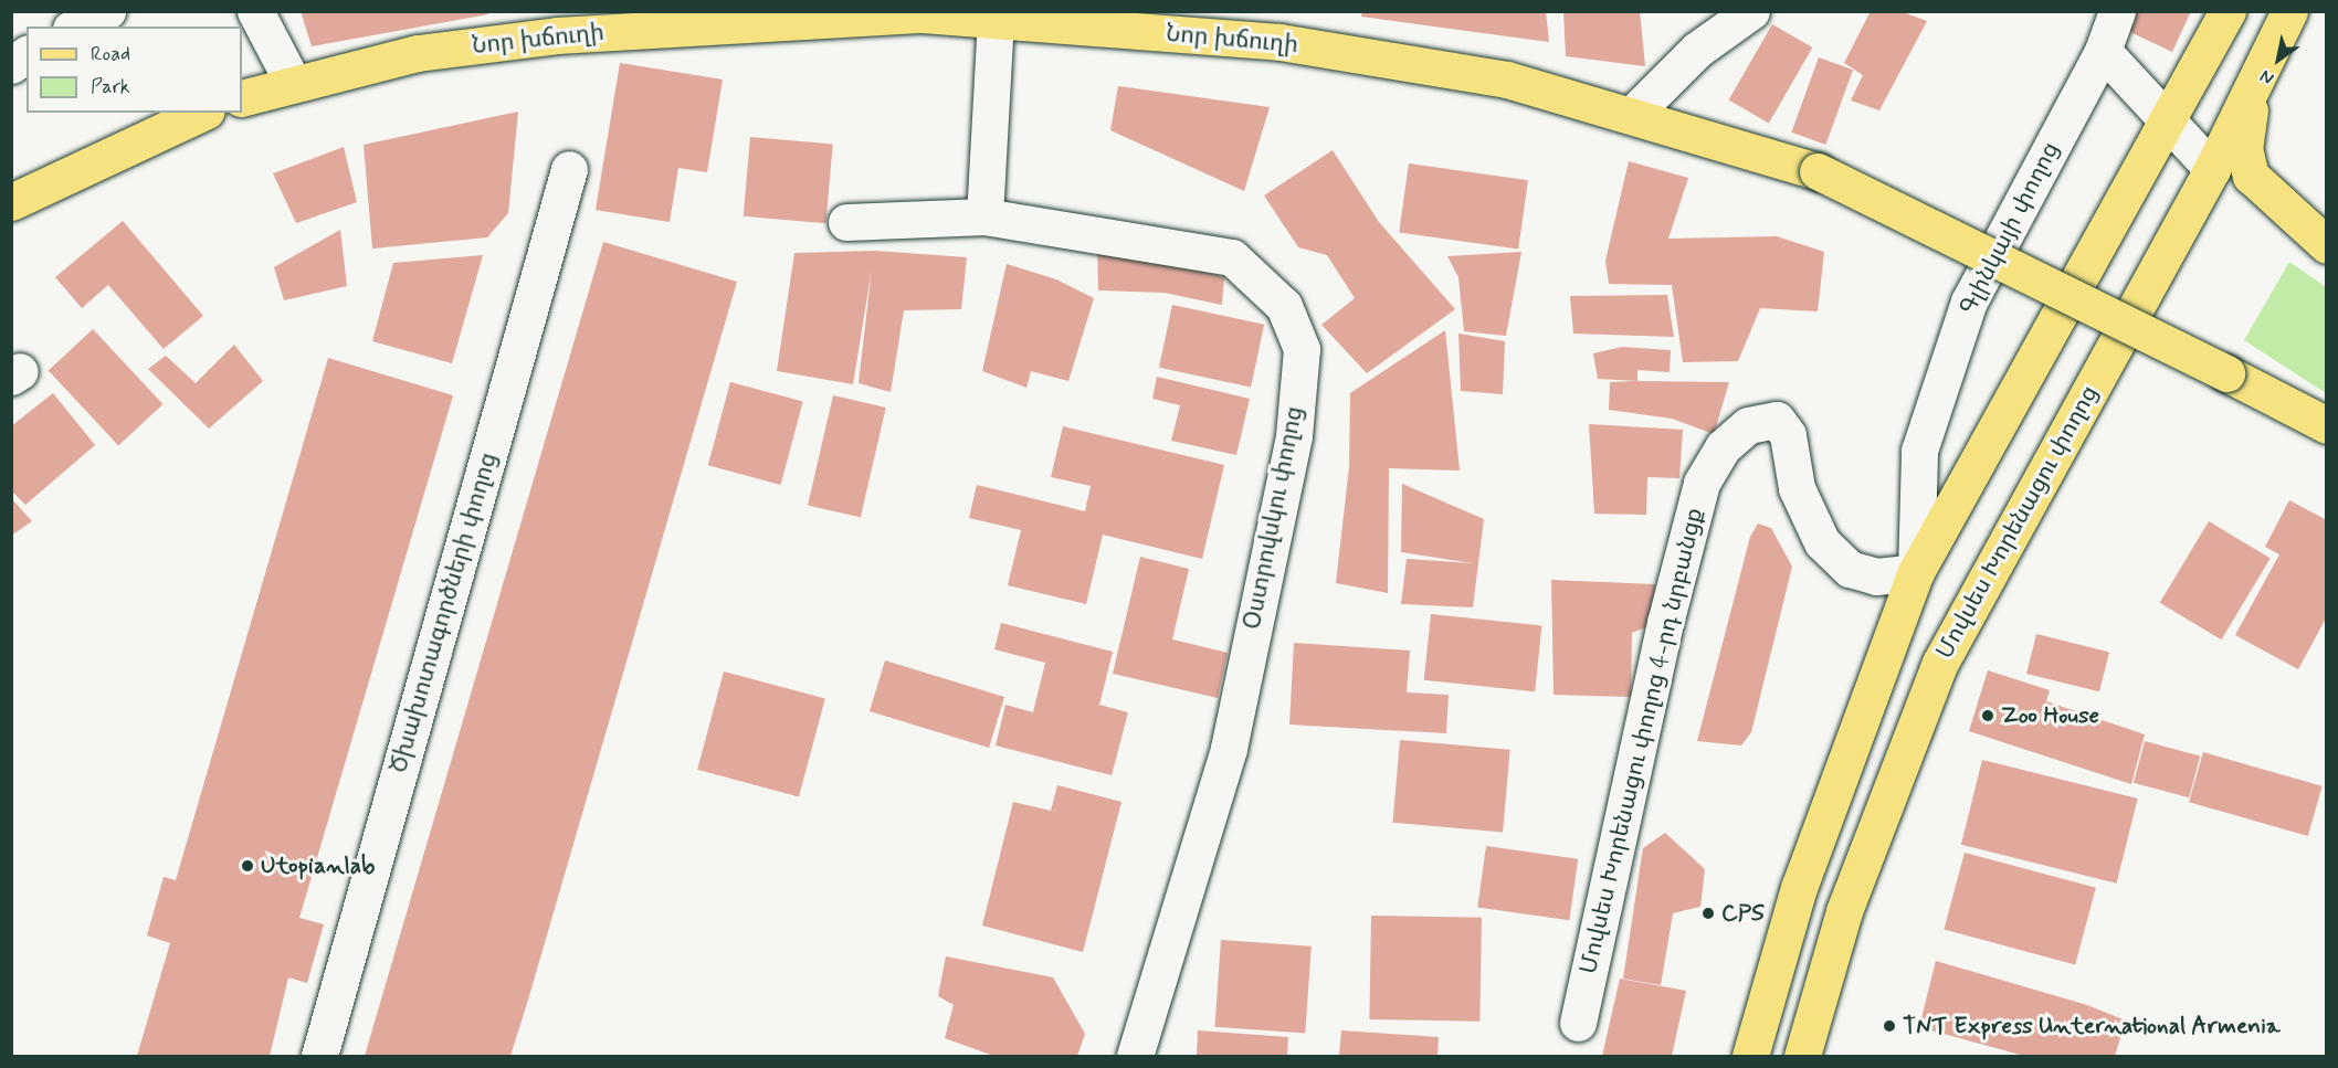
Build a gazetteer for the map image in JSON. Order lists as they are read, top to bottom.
{
  "streets": {
    "main road": ["Նոր խճուղի", "Մովսես Խորենացու փողոց"],
    "street": [
      "Գլինկայի փողոց",
      "Օստրովսկու փողոց",
      "Ծխախոտագործների փողոց",
      "Մովսես Խորենացու փողոց 4-րդ նրբանցք"
    ]
  },
  "crossings": [
    ["Գլինկայի փողոց", "Մովսես Խորենացու փողոց 4-րդ նրբանցք"]
  ],
  "places": [
    "Zoo House",
    "Utopianlab",
    "CPS",
    "TNT Express Unternational Armenia"
  ],
  "legend": ["Road", "Park"],
  "north": "bottom left"
}
